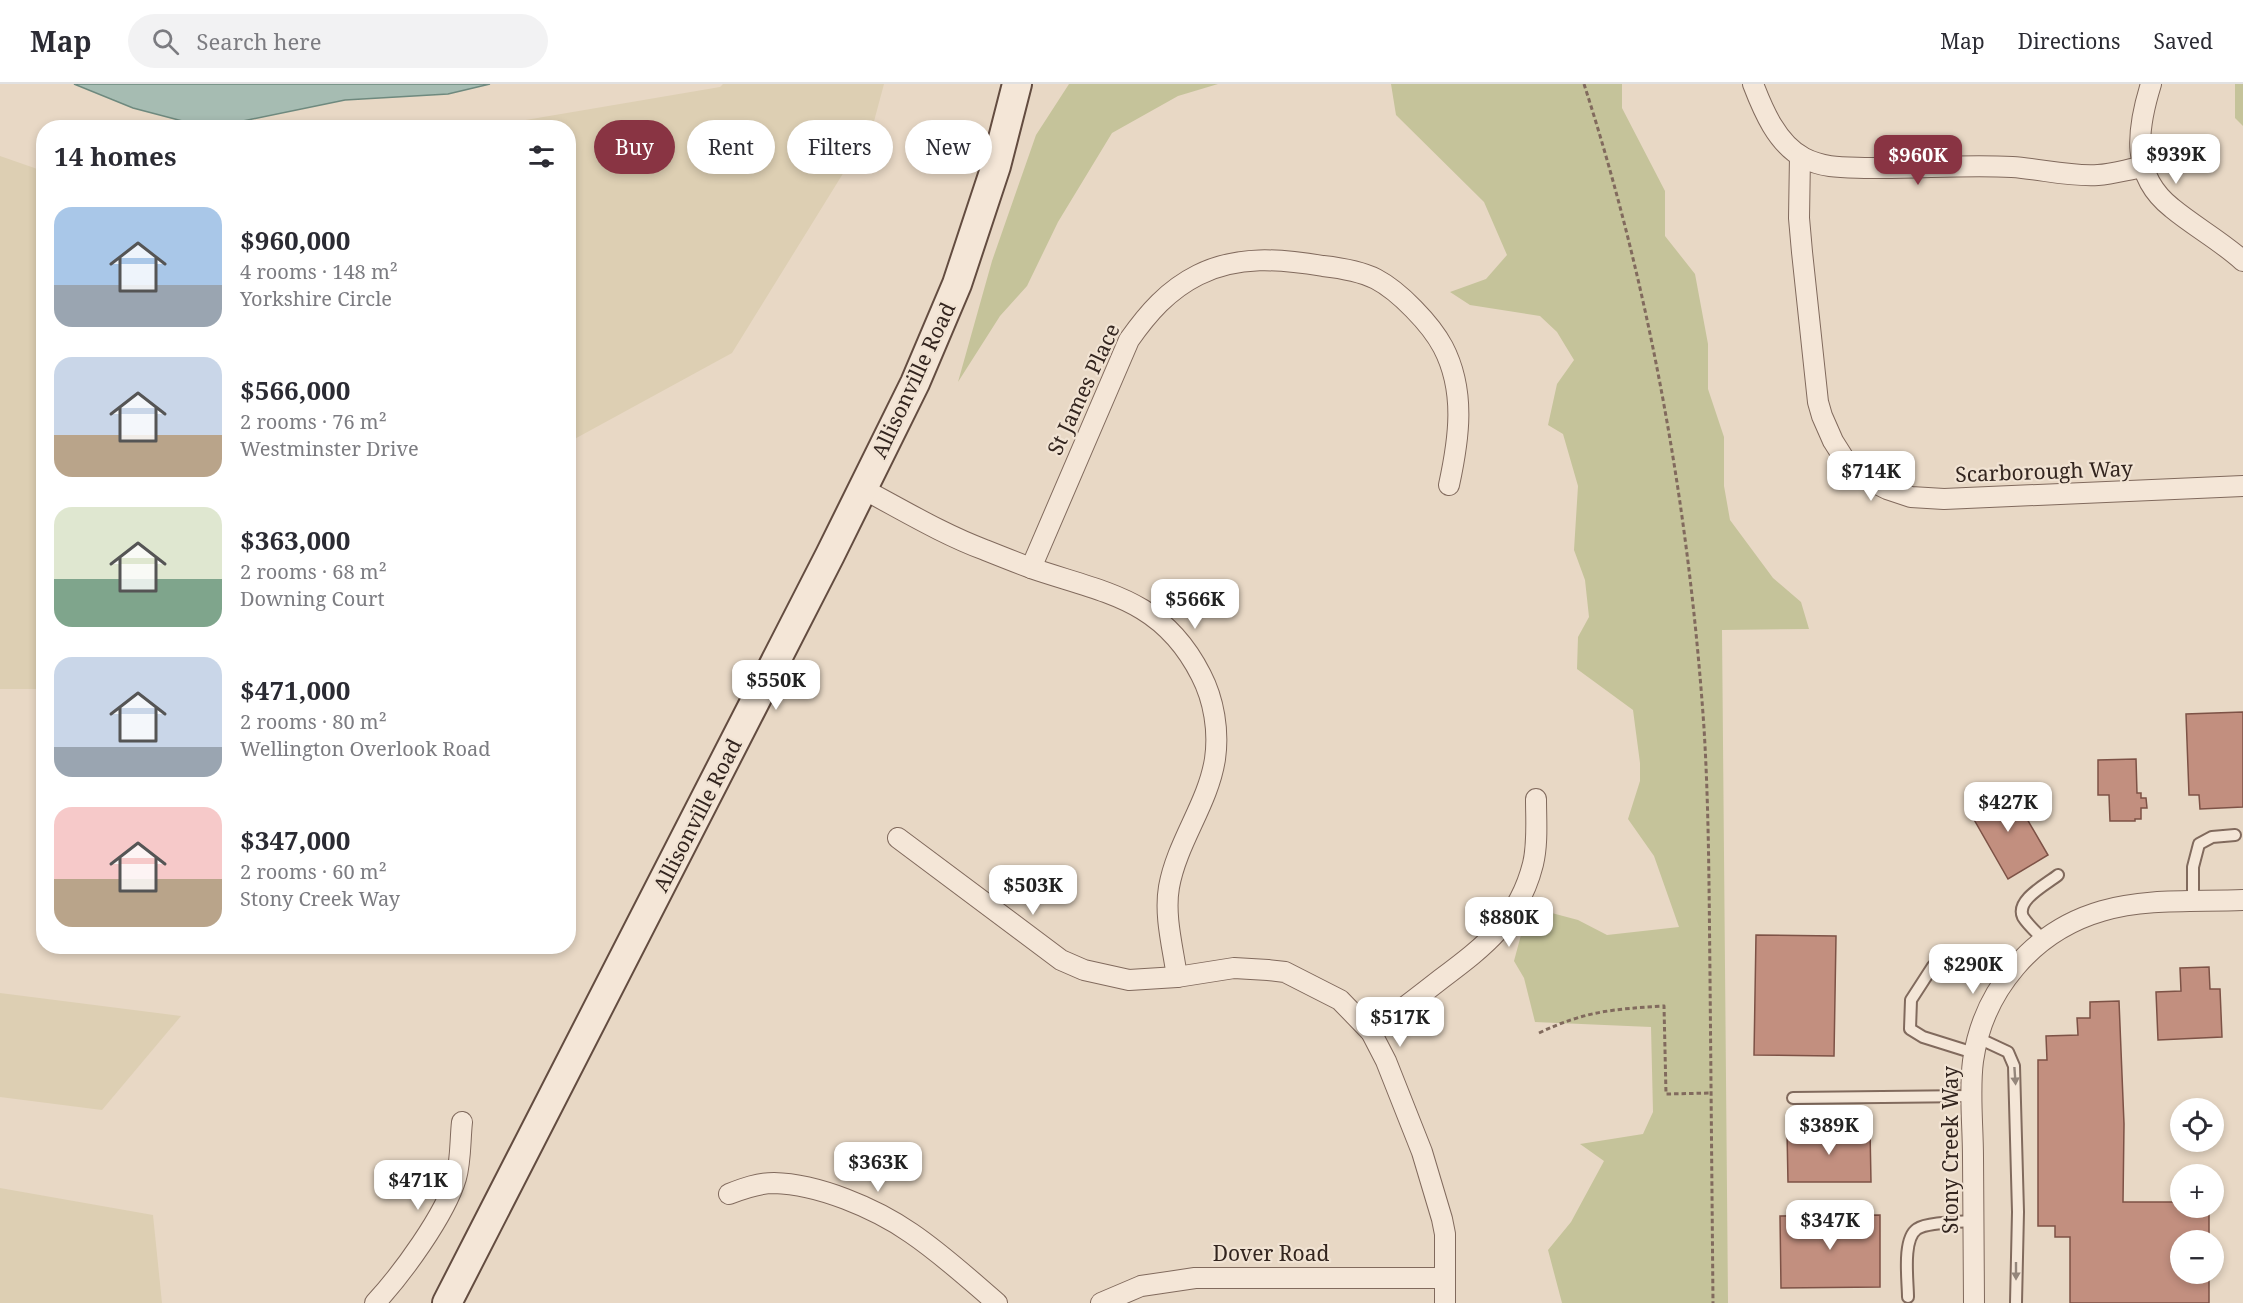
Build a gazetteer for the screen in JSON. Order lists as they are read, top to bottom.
{
  "streets": {
    "main road": ["Allisonville Road"],
    "street": [
      "St James Place",
      "Scarborough Way",
      "Stony Creek Way",
      "Dover Road"
    ]
  },
  "page": {
    "header": "Map",
    "search": "Search here",
    "nav": ["Map", "Directions", "Saved"],
    "chip": [
      "Buy",
      "Rent",
      "Filters",
      "New"
    ],
    "heading": "14 homes",
    "price": [
      "$939K",
      "$960K",
      "$714K",
      "$566K",
      "$550K",
      "$427K",
      "$503K",
      "$880K",
      "$290K",
      "$517K",
      "$389K",
      "$363K",
      "$471K",
      "$347K"
    ],
    "list": [
      {
        "name": "$960,000",
        "note": "4 rooms · 148 m² · Yorkshire Circle"
      },
      {
        "name": "$566,000",
        "note": "2 rooms · 76 m² · Westminster Drive"
      },
      {
        "name": "$363,000",
        "note": "2 rooms · 68 m² · Downing Court"
      },
      {
        "name": "$471,000",
        "note": "2 rooms · 80 m² · Wellington Overlook Road"
      },
      {
        "name": "$347,000",
        "note": "2 rooms · 60 m² · Stony Creek Way"
      }
    ],
    "map_buttons": ["+", "−"]
  }
}
